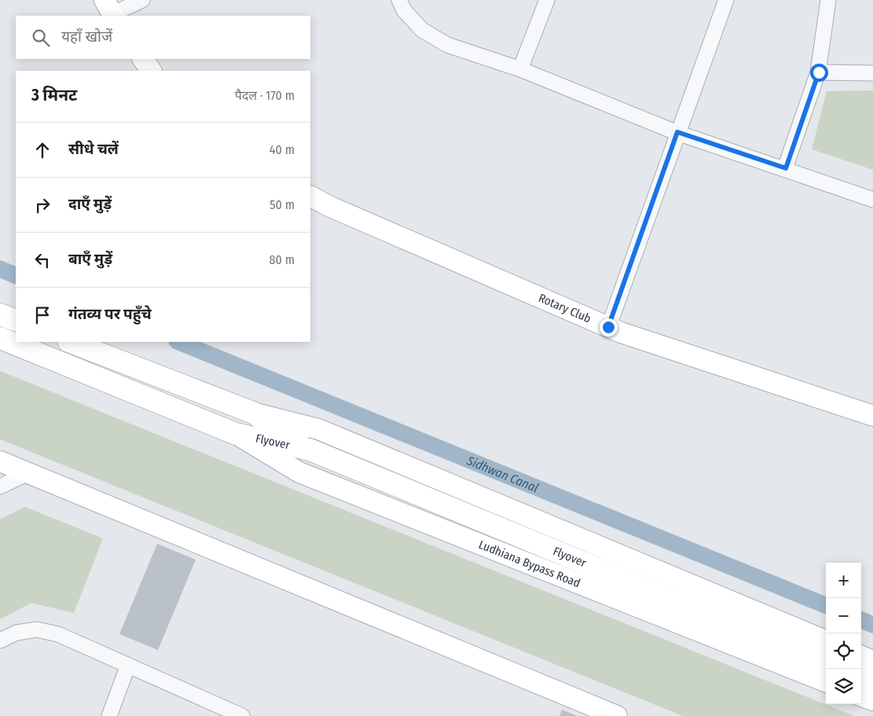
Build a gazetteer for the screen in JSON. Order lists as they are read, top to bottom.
{
  "streets": {
    "highway": ["Flyover"],
    "street": ["Rotary Club", "Ludhiana Bypass Road"]
  },
  "crossings": [
    ["Flyover", "Ludhiana Bypass Road"]
  ],
  "water": ["Sidhwan Canal"],
  "page": {
    "search": "यहाँ खोजें",
    "heading": ["3 मिनट", "पैदल · 170 m"],
    "list": [
      ["सीधे चलें", "40 m"],
      ["दाएँ मुड़ें", "50 m"],
      ["बाएँ मुड़ें", "80 m"],
      "गंतव्य पर पहुँचे"
    ],
    "map_buttons": ["+", "−"]
  }
}
